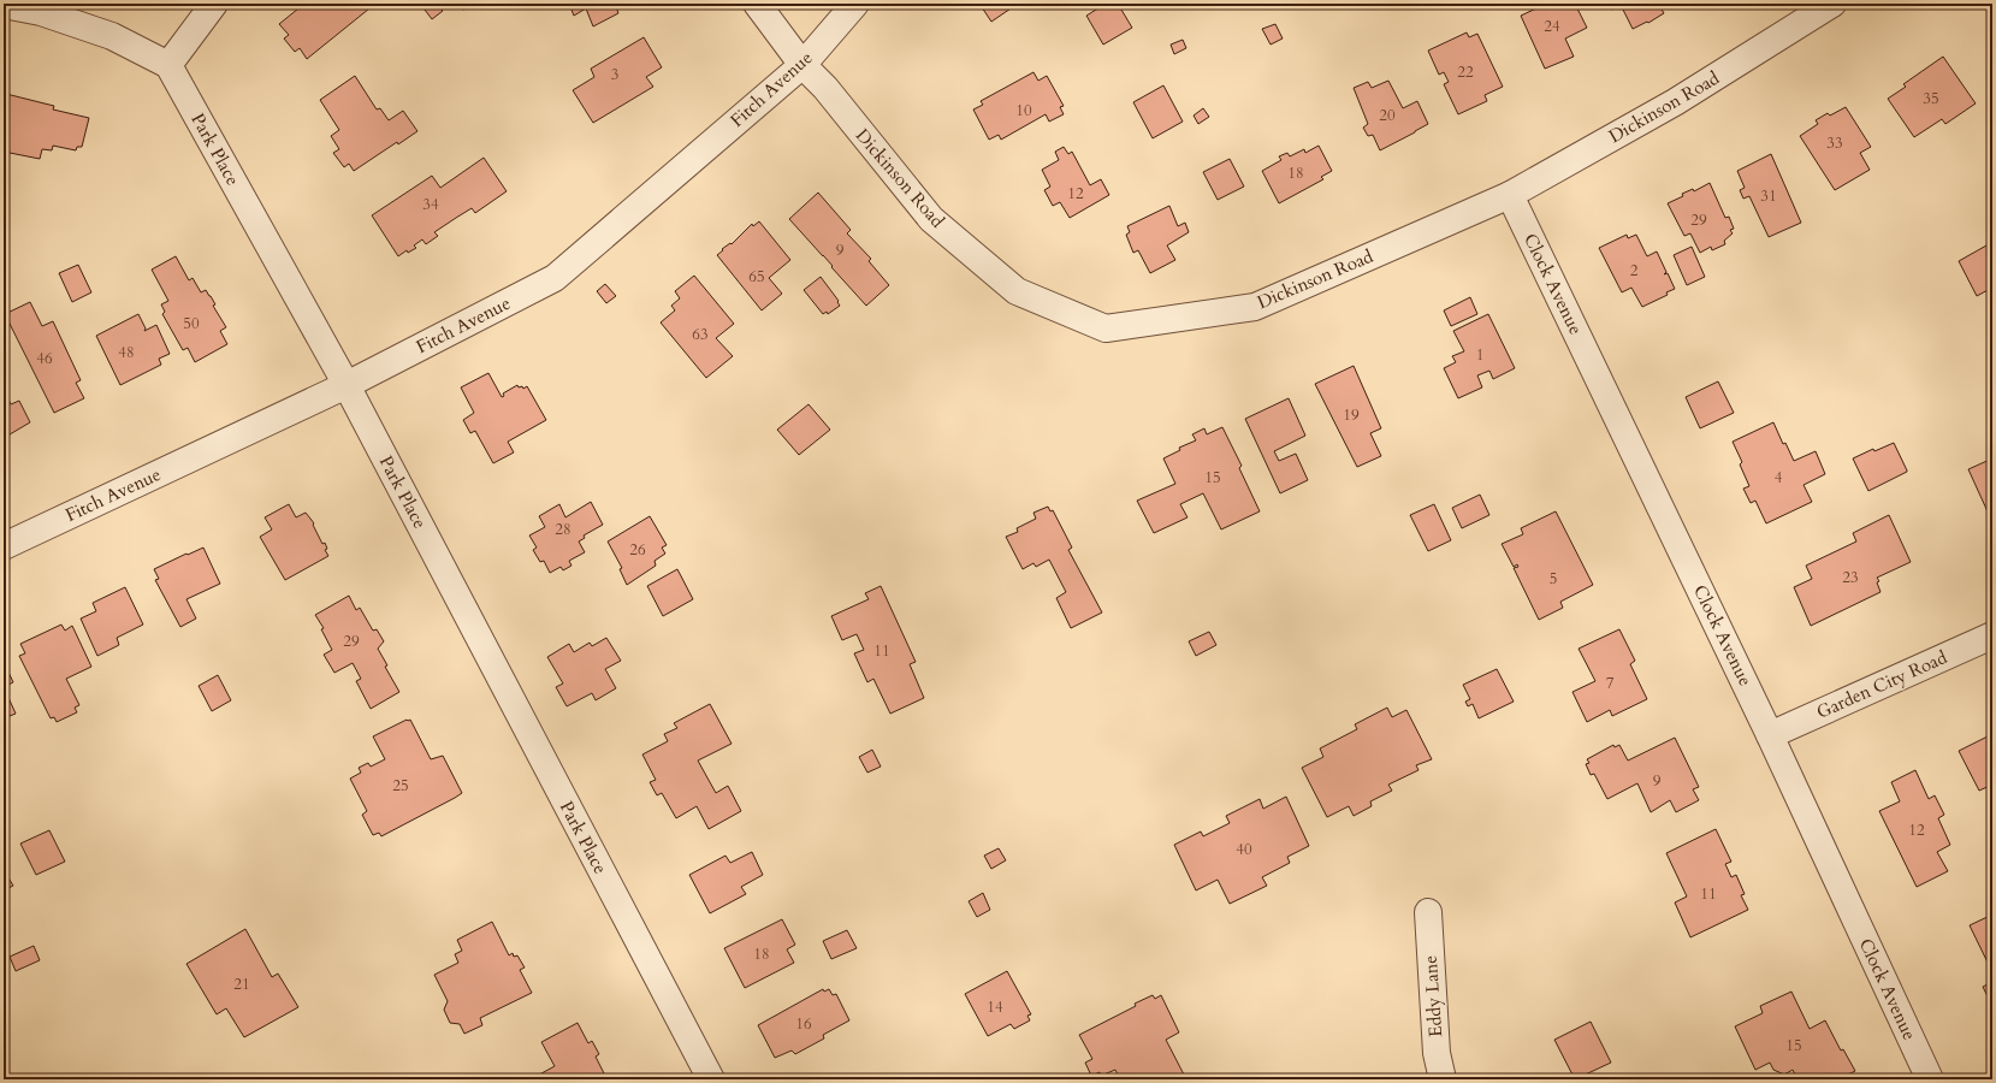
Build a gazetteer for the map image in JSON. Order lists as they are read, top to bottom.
{
  "streets": {
    "street": [
      "Fitch Avenue",
      "Dickinson Road",
      "Park Place",
      "Clock Avenue",
      "Garden City Road",
      "Eddy Lane"
    ]
  },
  "crossings": [
    ["Fitch Avenue", "Dickinson Road"],
    ["Fitch Avenue", "Park Place"],
    ["Dickinson Road", "Clock Avenue"],
    ["Clock Avenue", "Garden City Road"]
  ],
  "house_numbers": [
    "24",
    "22",
    "3",
    "35",
    "10",
    "20",
    "33",
    "18",
    "12",
    "31",
    "34",
    "29",
    "9",
    "2",
    "65",
    "50",
    "63",
    "48",
    "1",
    "46",
    "19",
    "15",
    "4",
    "28",
    "26",
    "23",
    "5",
    "29",
    "11",
    "7",
    "9",
    "25",
    "12",
    "40",
    "11",
    "18",
    "21",
    "14",
    "16",
    "15"
  ]
}
